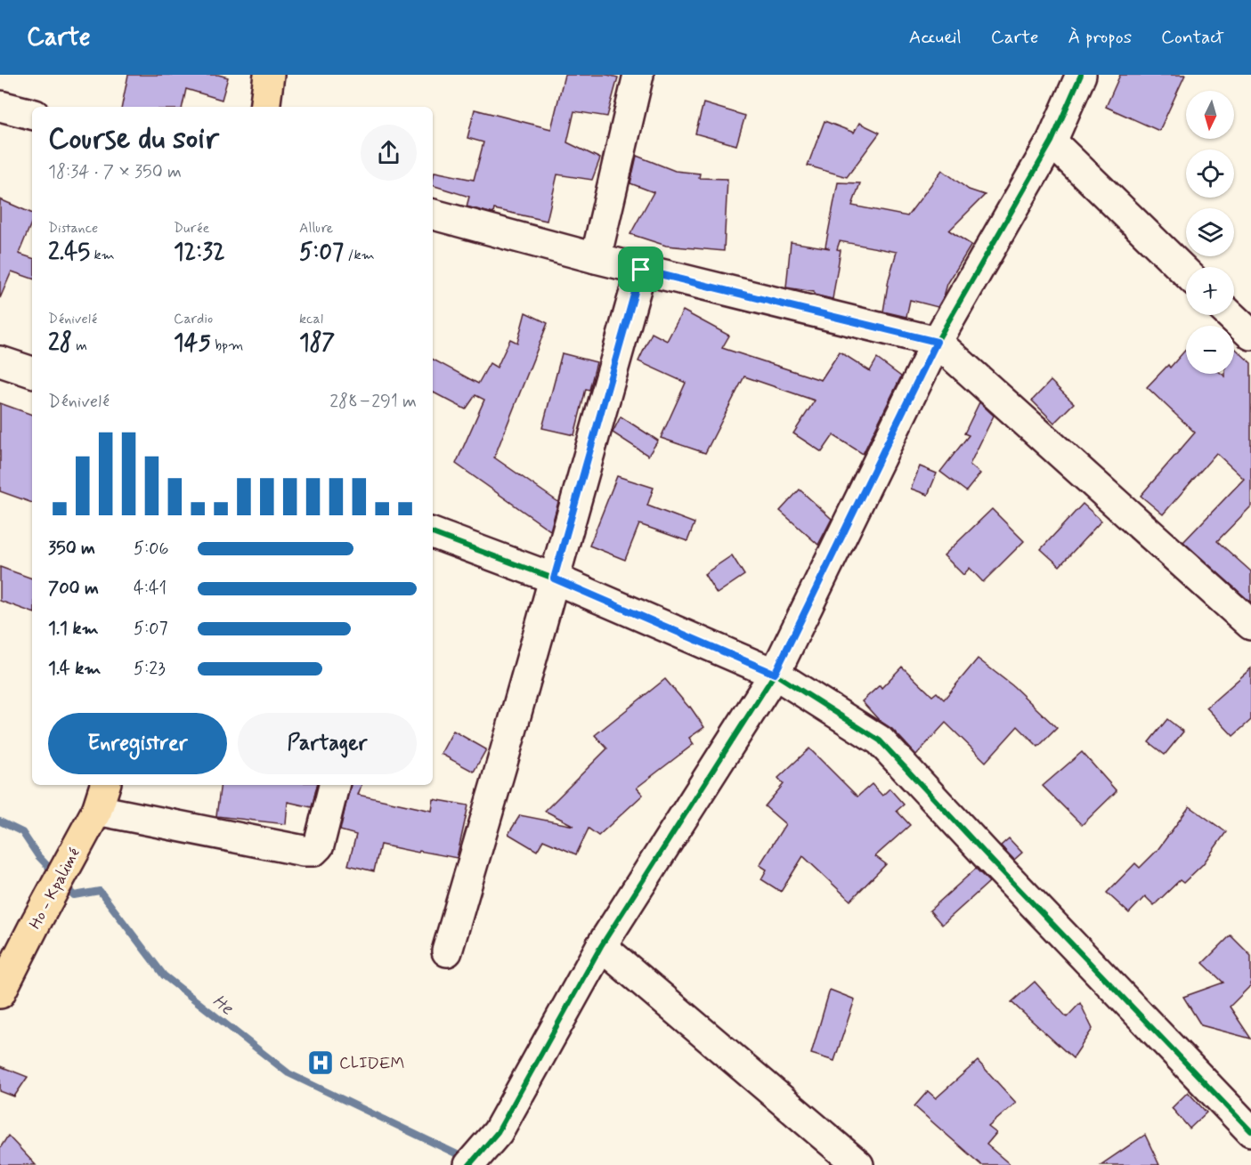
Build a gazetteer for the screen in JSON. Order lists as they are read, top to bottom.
{
  "streets": {
    "main road": ["Ho - Kpalimé"]
  },
  "water": ["He"],
  "places": {
    "hospital": ["CLIDEM"]
  },
  "north": "bottom",
  "page": {
    "header": "Carte",
    "nav": [
      "Accueil",
      "Carte",
      "À propos",
      "Contact"
    ],
    "map_buttons": ["+", "−"],
    "heading": ["Course du soir", "18:34 · 7 × 350 m"],
    "stats": [
      ["Distance", "2.45 km"],
      ["Durée", "12:32"],
      ["Allure", "5:07 /km"],
      ["Dénivelé", "28 m"],
      ["Cardio", "145 bpm"],
      ["kcal", "187"]
    ],
    "chart": ["Dénivelé", "288–291 m"],
    "list": [
      {
        "name": "350 m",
        "note": "5:06"
      },
      {
        "name": "700 m",
        "note": "4:41"
      },
      {
        "name": "1.1 km",
        "note": "5:07"
      },
      {
        "name": "1.4 km",
        "note": "5:23"
      }
    ],
    "buttons": ["Enregistrer", "Partager"]
  }
}
